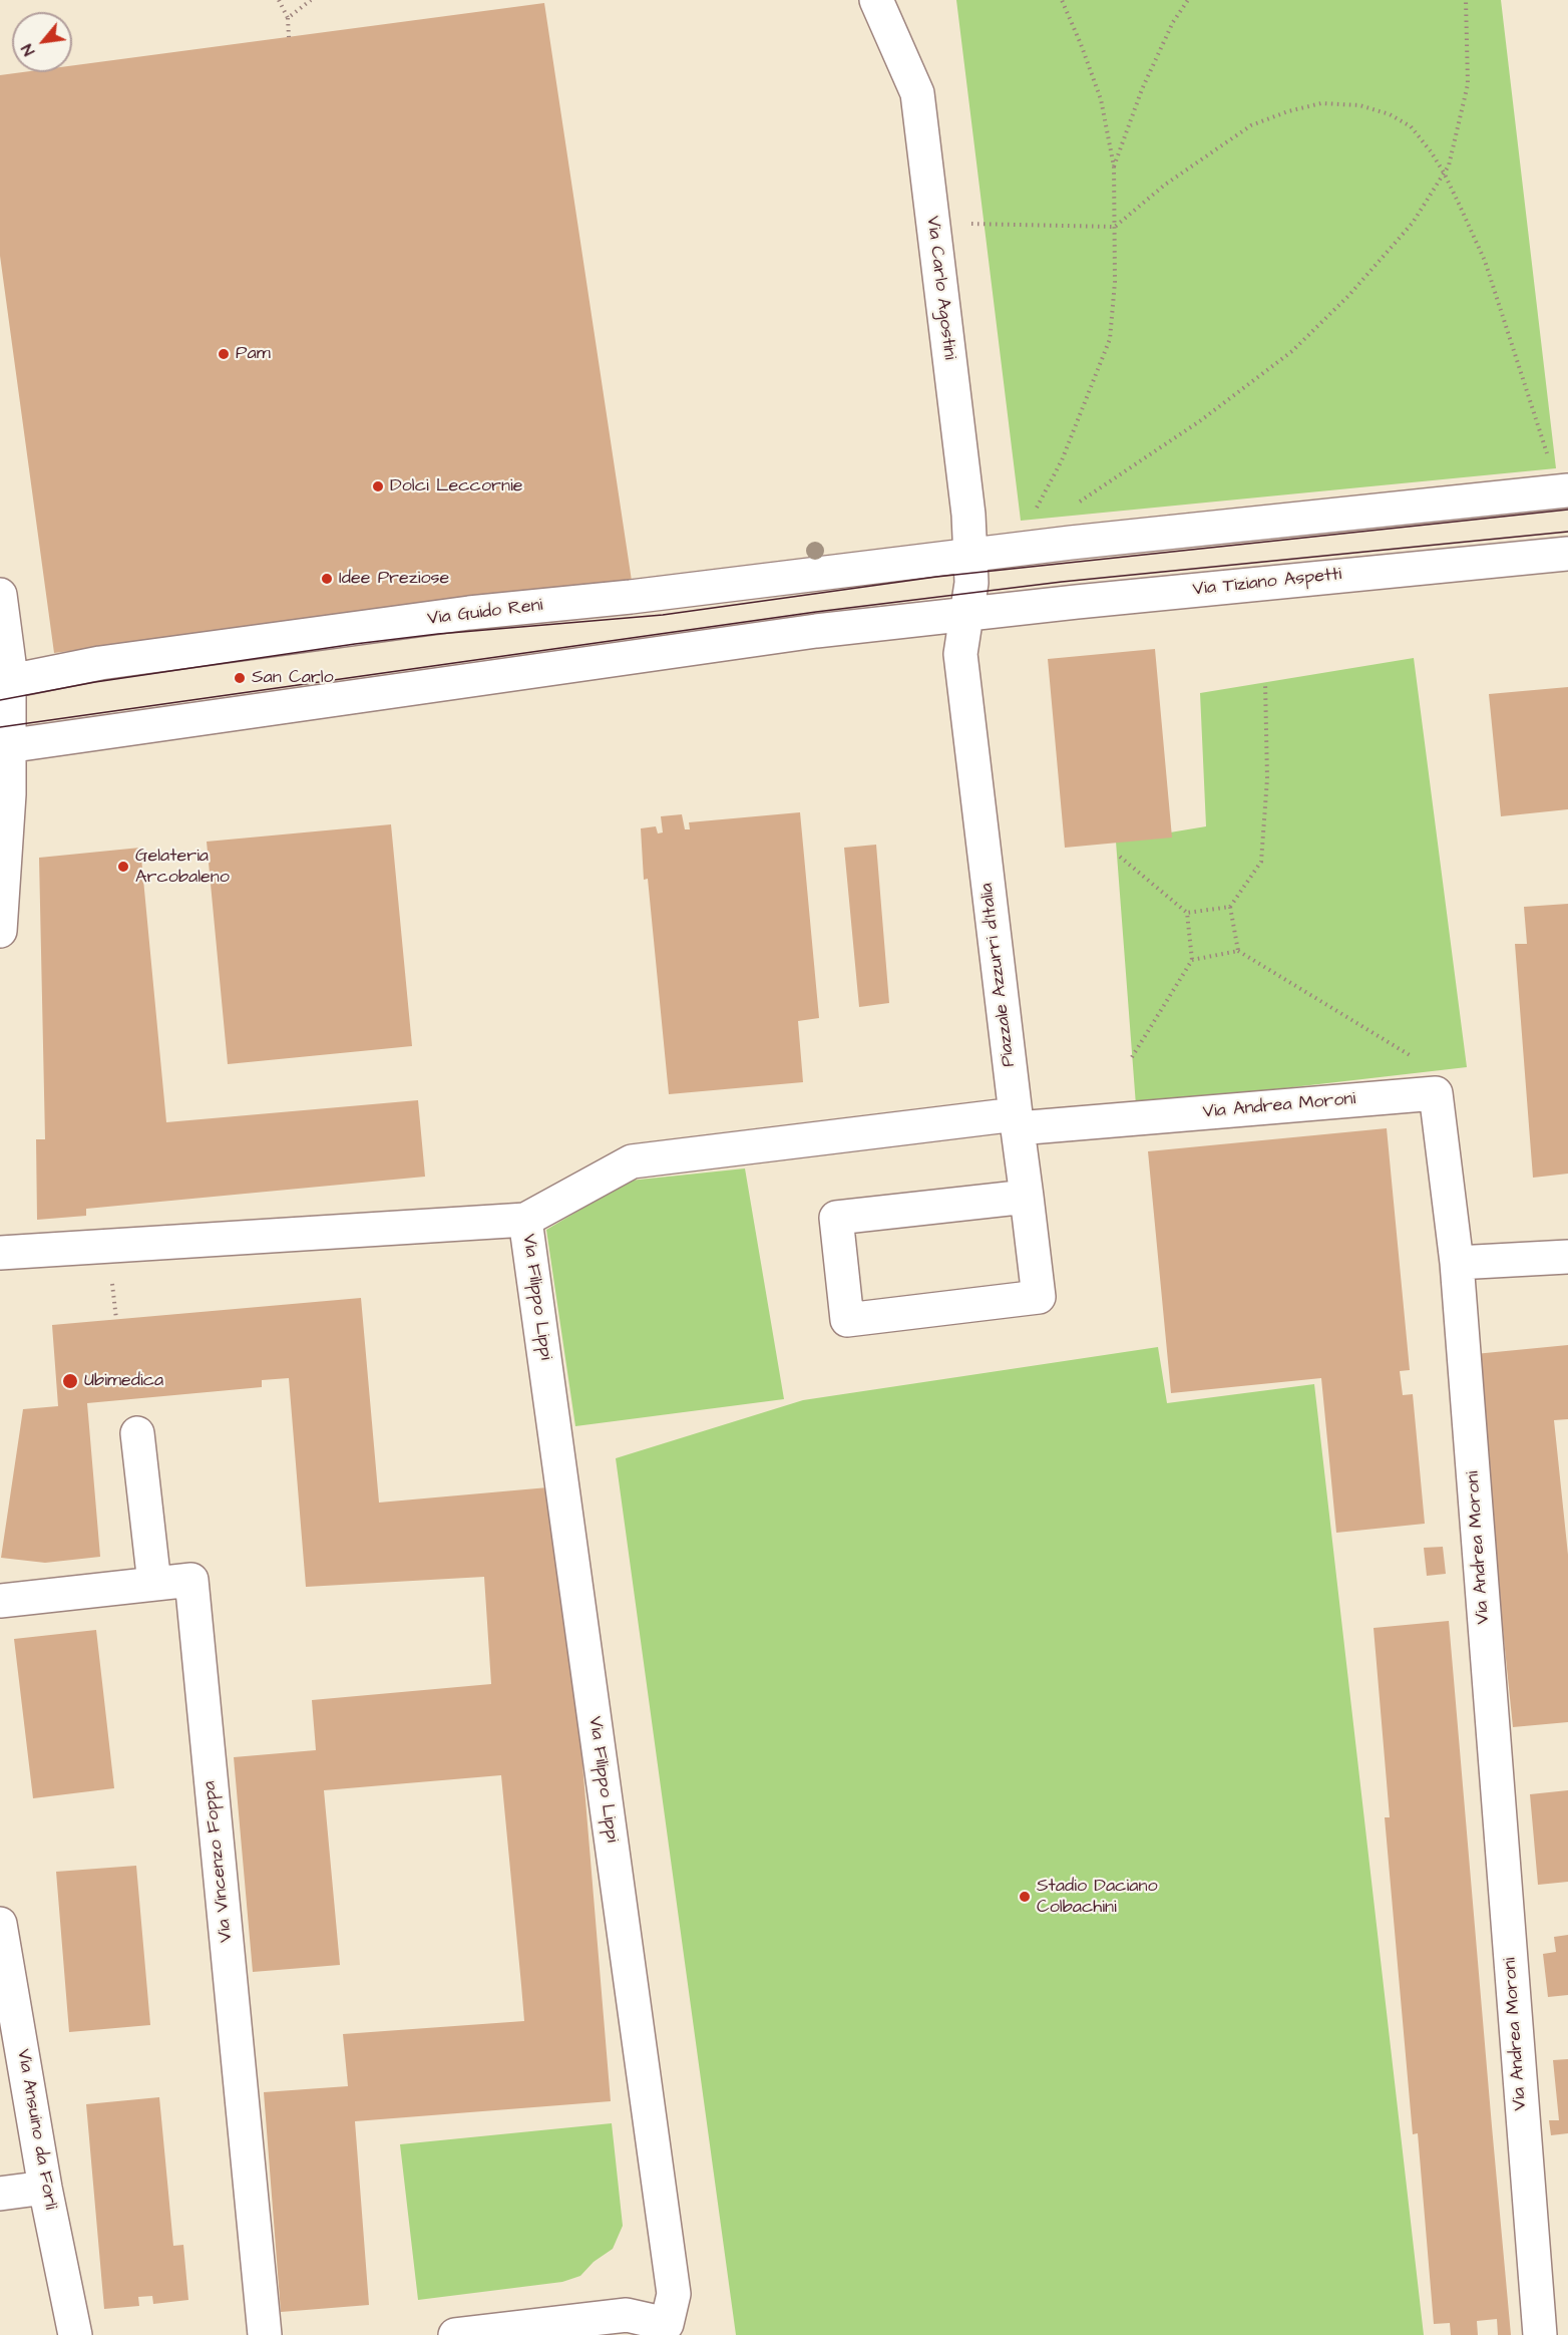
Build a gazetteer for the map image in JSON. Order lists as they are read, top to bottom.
{
  "streets": {
    "street": [
      "Via Carlo Agostini",
      "Via Tiziano Aspetti",
      "Via Guido Reni",
      "Piazzale Azzurri d'Italia",
      "Via Andrea Moroni",
      "Via Filippo Lippi",
      "Via Vincenzo Foppa",
      "Via Ansuino da Forlì"
    ]
  },
  "crossings": [
    ["Via Carlo Agostini", "Via Tiziano Aspetti"],
    ["Via Carlo Agostini", "Via Guido Reni"],
    ["Via Carlo Agostini", "Piazzale Azzurri d'Italia"],
    ["Via Tiziano Aspetti", "Via Guido Reni"],
    ["Via Tiziano Aspetti", "Piazzale Azzurri d'Italia"],
    ["Via Guido Reni", "Piazzale Azzurri d'Italia"],
    ["Piazzale Azzurri d'Italia", "Via Andrea Moroni"],
    ["Piazzale Azzurri d'Italia", "Via Filippo Lippi"],
    ["Via Andrea Moroni", "Via Filippo Lippi"]
  ],
  "places": [
    "Pam",
    "Dolci Leccornie",
    "Idee Preziose",
    "San Carlo",
    "Gelateria Arcobaleno",
    "Ubimedica",
    "Stadio Daciano Colbachini"
  ],
  "north": "bottom left"
}
